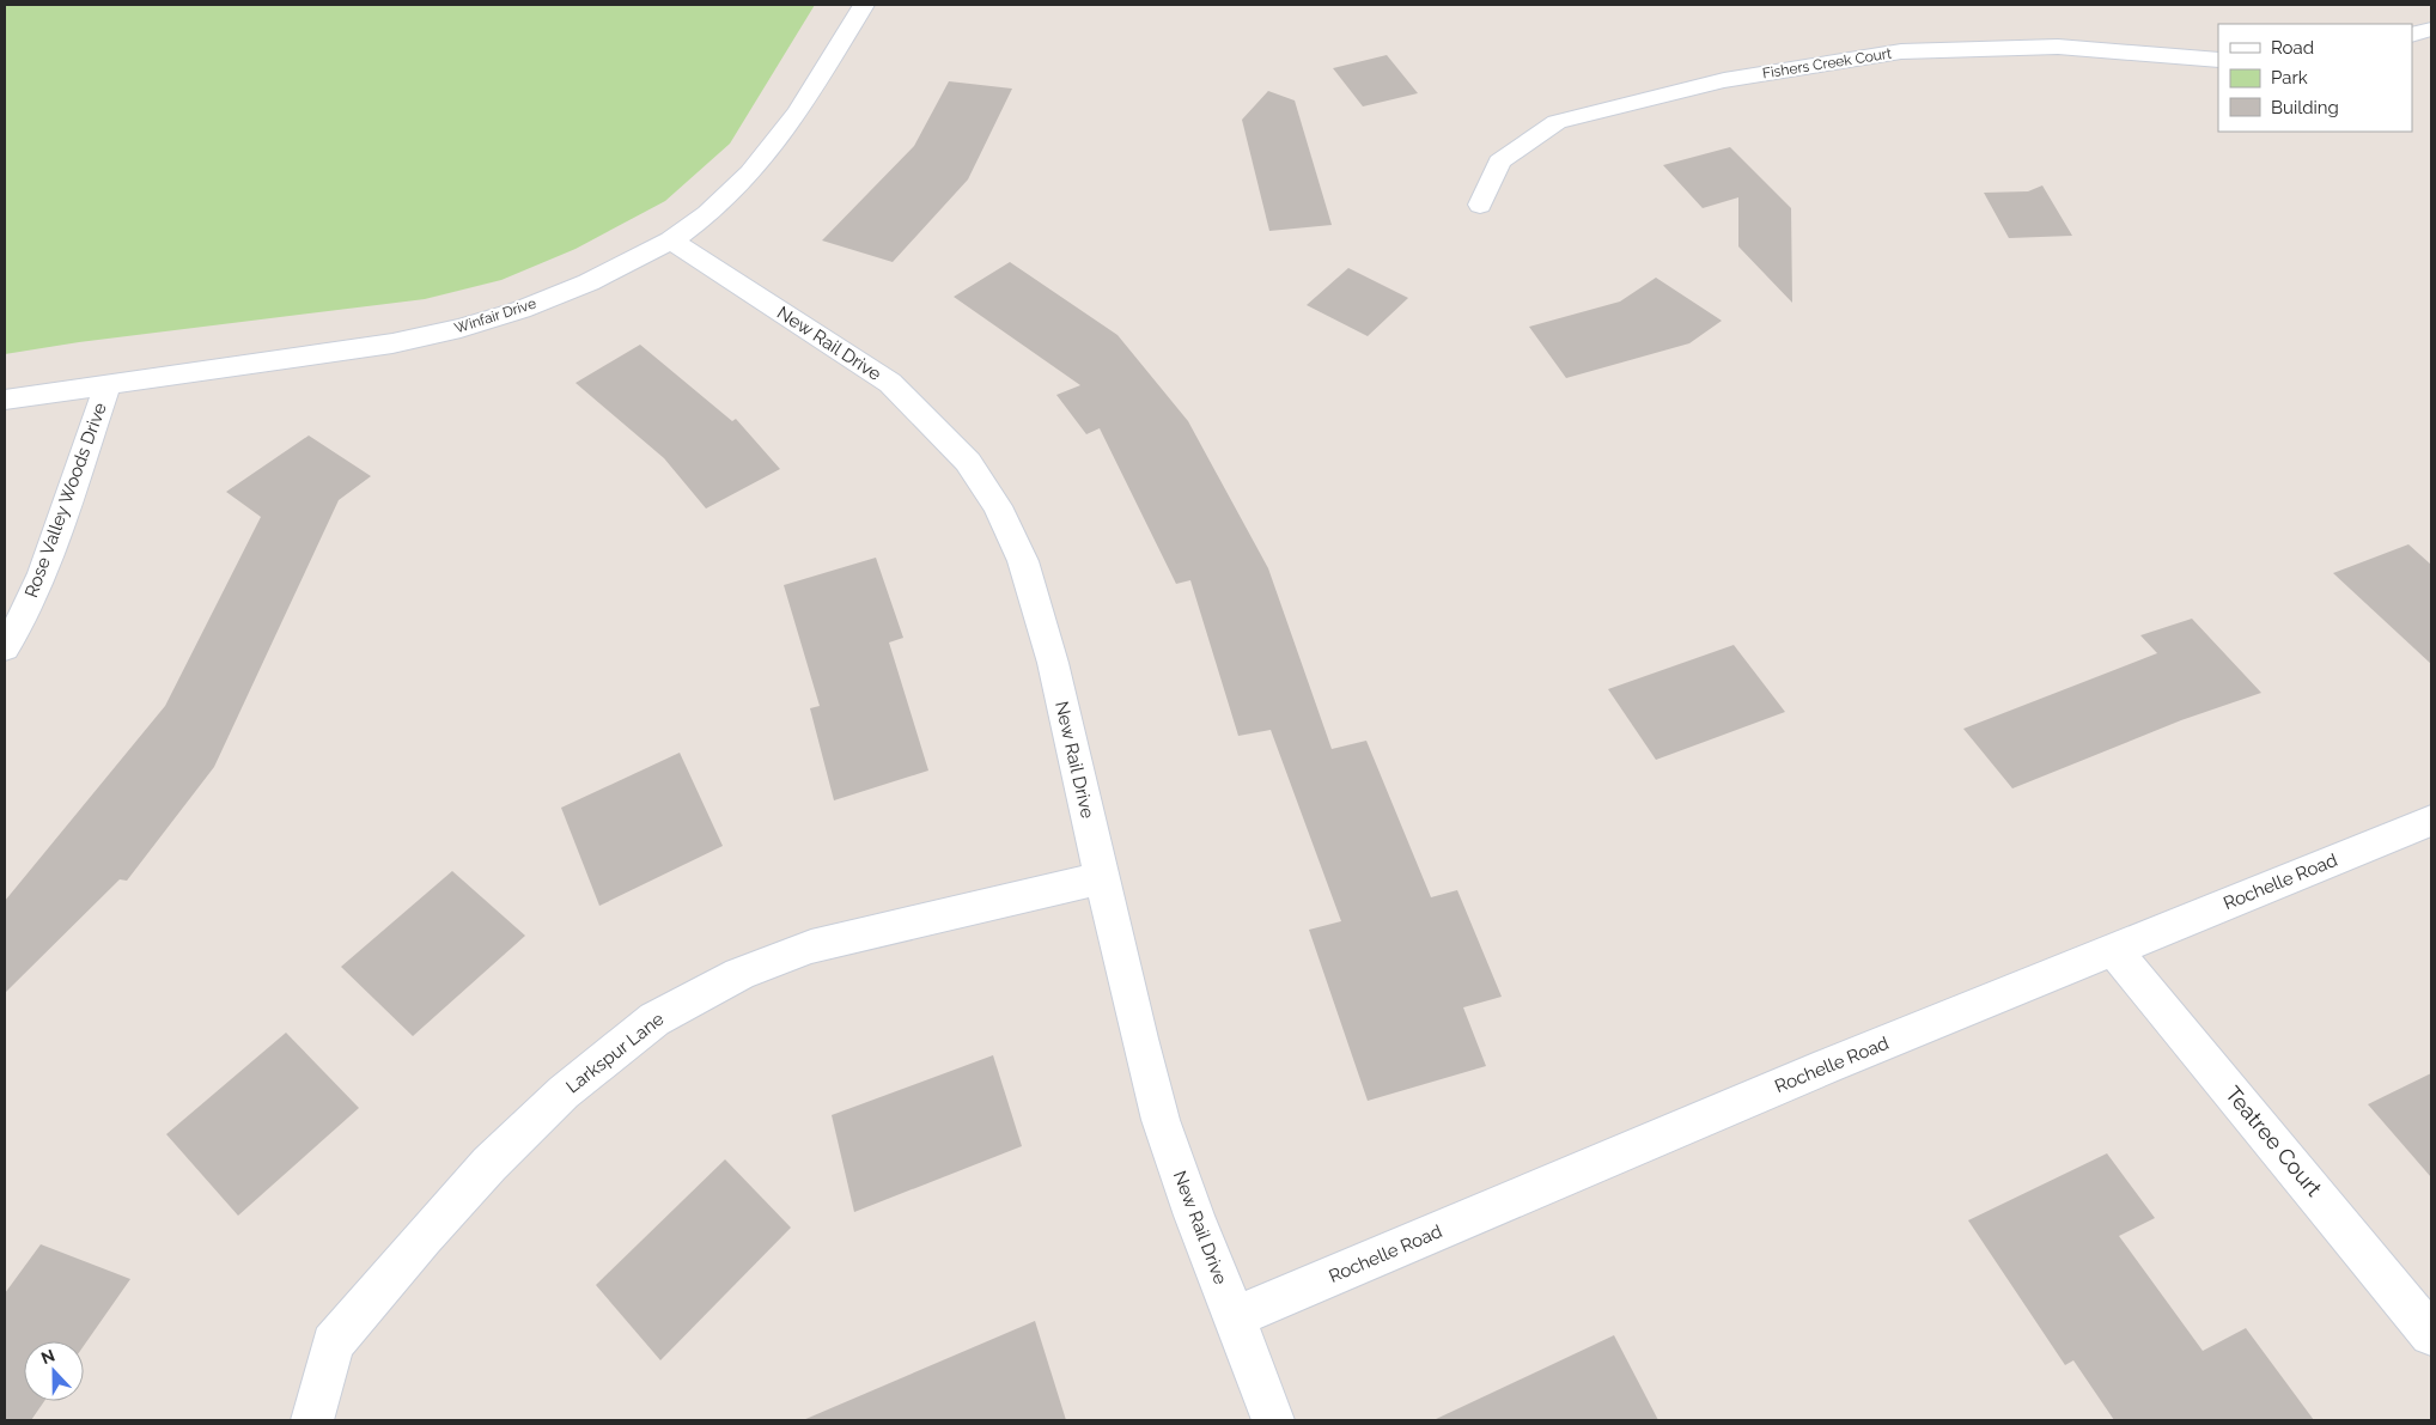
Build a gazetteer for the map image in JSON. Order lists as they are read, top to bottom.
{
  "streets": {
    "street": [
      "Fishers Creek Court",
      "Winfair Drive",
      "New Rail Drive",
      "Rose Valley Woods Drive",
      "Rochelle Road",
      "Larkspur Lane",
      "Teatree Court"
    ]
  },
  "crossings": [
    ["Winfair Drive", "New Rail Drive"],
    ["Winfair Drive", "Rose Valley Woods Drive"],
    ["New Rail Drive", "Rochelle Road"],
    ["New Rail Drive", "Larkspur Lane"],
    ["Rochelle Road", "Teatree Court"]
  ],
  "legend": ["Road", "Park", "Building"],
  "north": "top"
}
